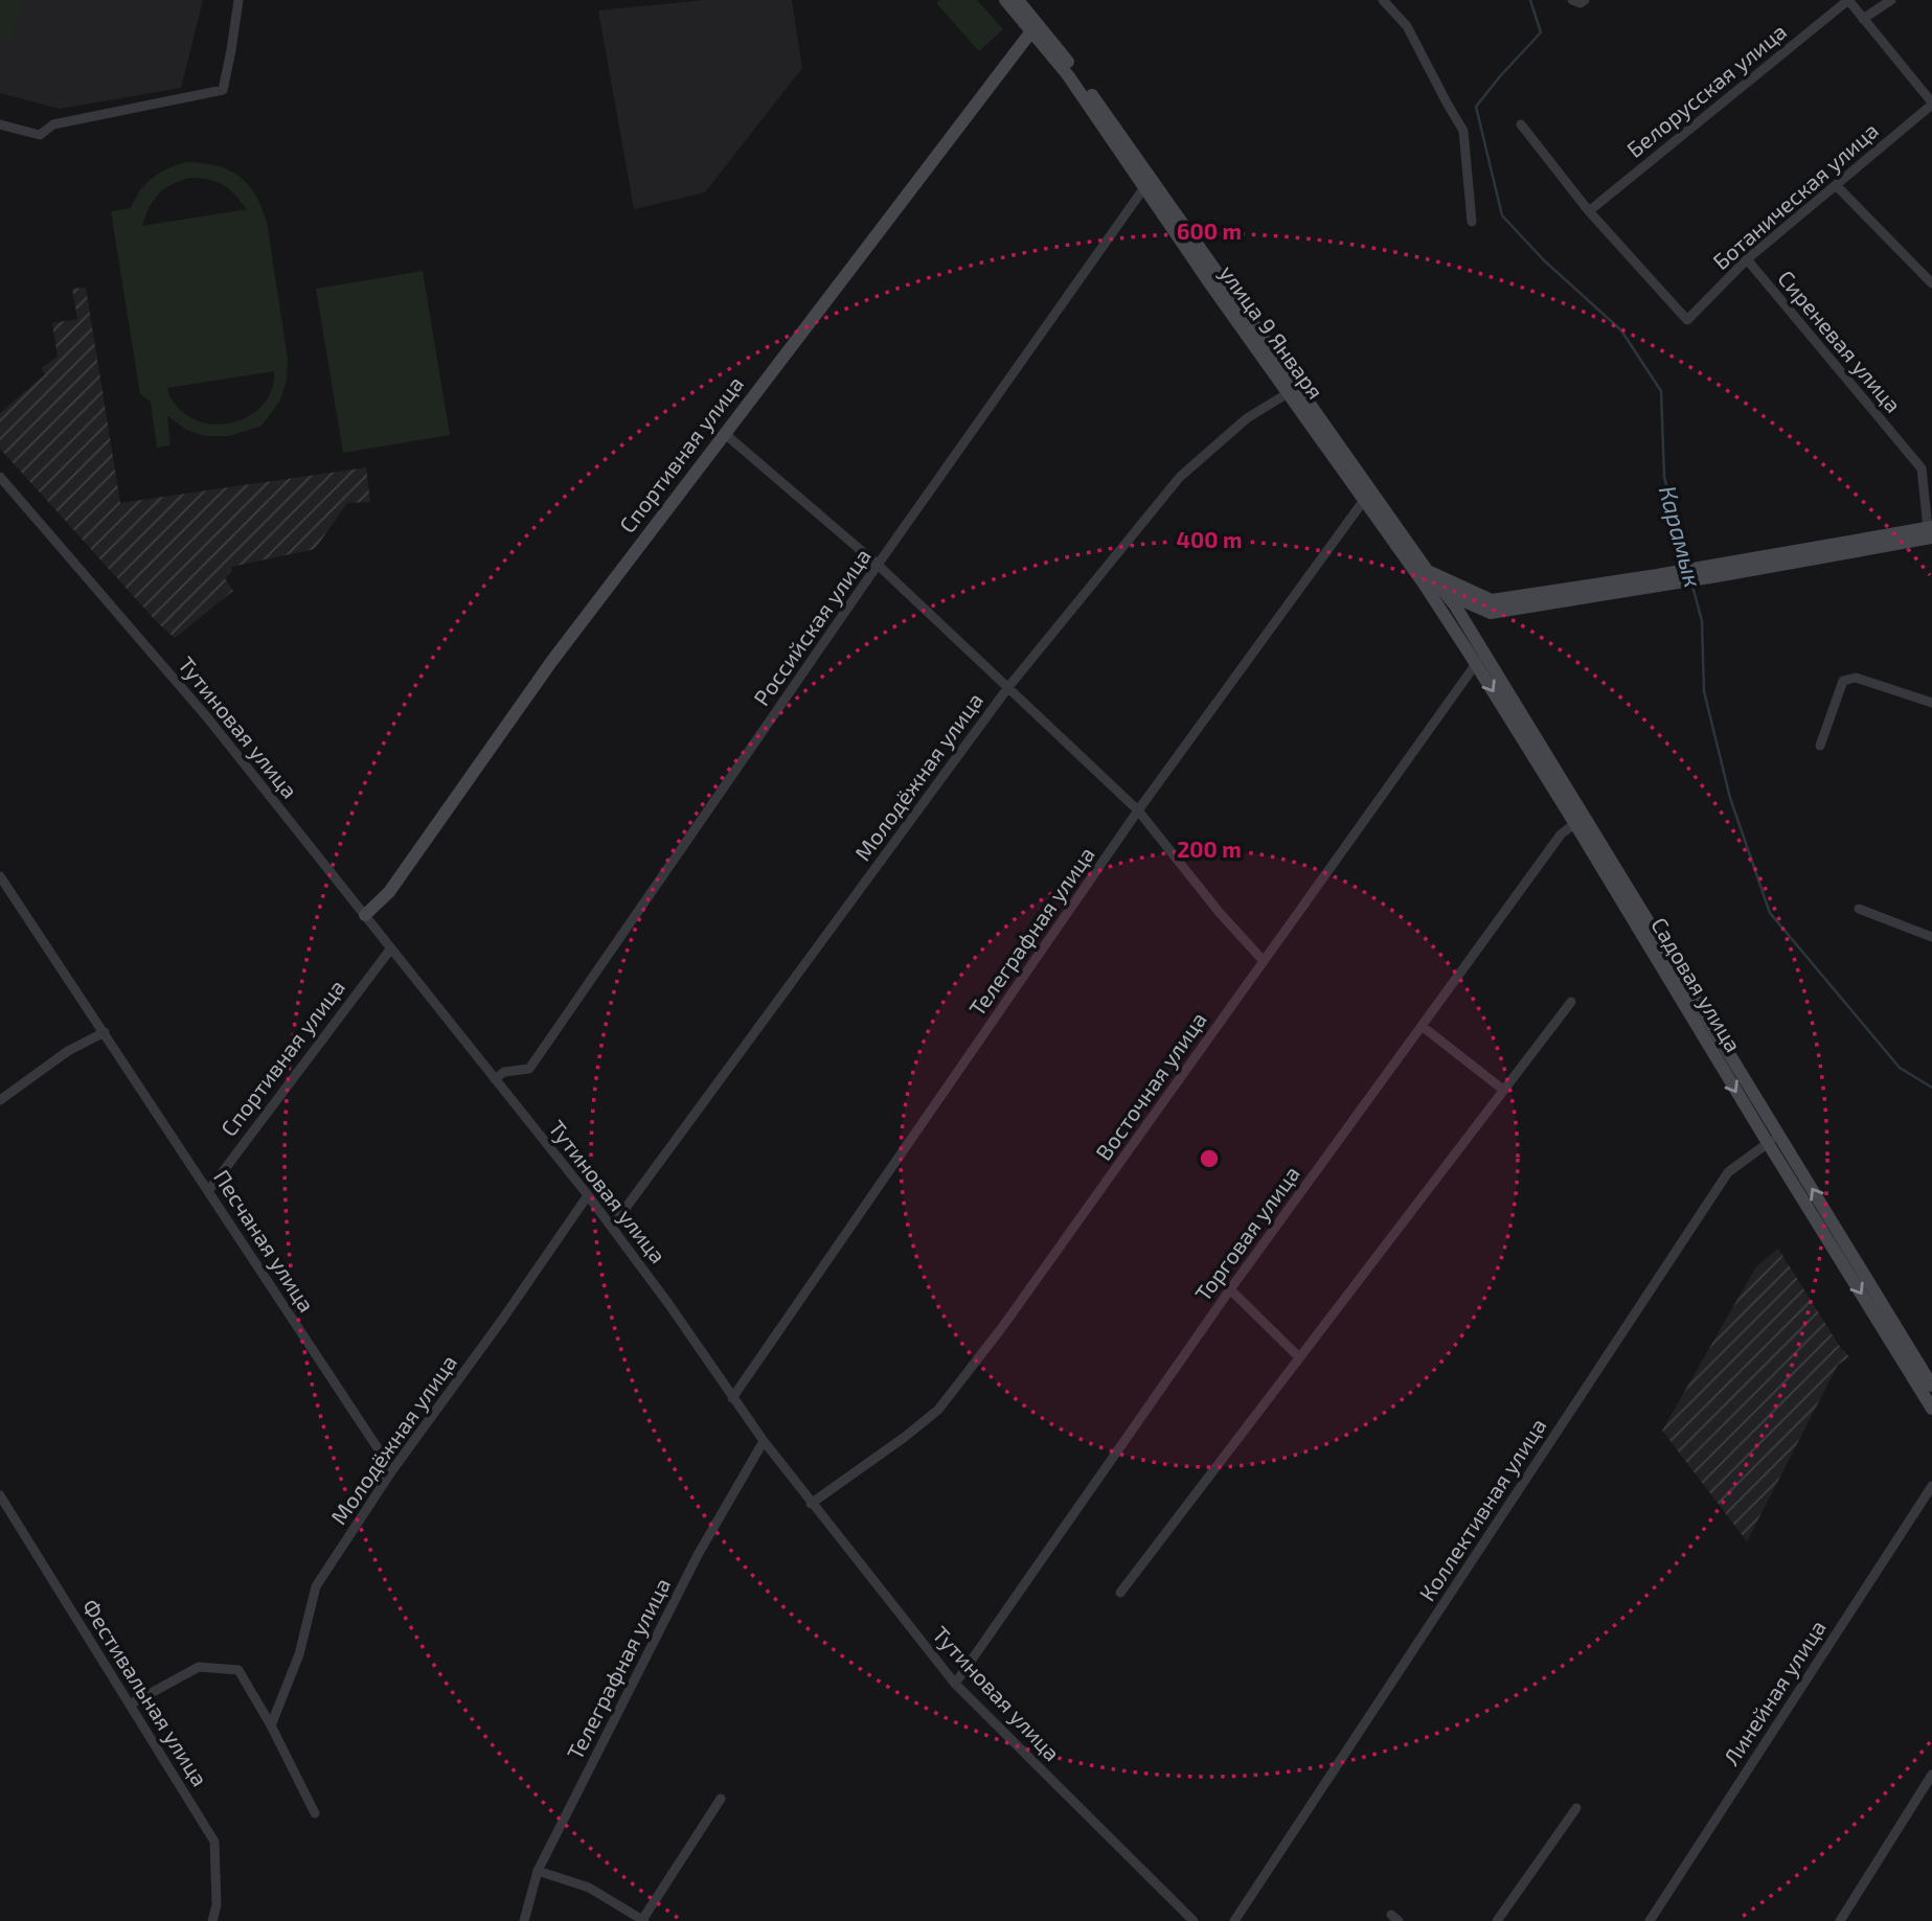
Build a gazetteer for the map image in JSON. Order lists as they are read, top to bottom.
{
  "streets": {
    "street": [
      "Белорусская улица",
      "Ботаническая улица",
      "улица 9 Января",
      "Сиреневая улица",
      "Спортивная улица",
      "Российская улица",
      "Тутиновая улица",
      "Молодёжная улица",
      "Телеграфная улица",
      "Садовая улица",
      "Восточная улица",
      "Торговая улица",
      "Песчаная улица",
      "Коллективная улица",
      "Фестивальная улица",
      "Линейная улица"
    ]
  },
  "crossings": [
    ["Белорусская улица", "Ботаническая улица"],
    ["Ботаническая улица", "Сиреневая улица"],
    ["улица 9 Января", "Спортивная улица"],
    ["улица 9 Января", "Российская улица"],
    ["улица 9 Января", "Молодёжная улица"],
    ["улица 9 Января", "Телеграфная улица"],
    ["улица 9 Января", "Садовая улица"],
    ["Спортивная улица", "Тутиновая улица"],
    ["Спортивная улица", "Песчаная улица"],
    ["Российская улица", "Тутиновая улица"],
    ["Тутиновая улица", "Молодёжная улица"],
    ["Тутиновая улица", "Телеграфная улица"],
    ["Тутиновая улица", "Восточная улица"],
    ["Тутиновая улица", "Торговая улица"],
    ["Молодёжная улица", "Песчаная улица"],
    ["Садовая улица", "Восточная улица"],
    ["Садовая улица", "Торговая улица"],
    ["Садовая улица", "Коллективная улица"]
  ],
  "water": ["Карамык"],
  "rings": ["600 m", "400 m", "200 m"]
}
